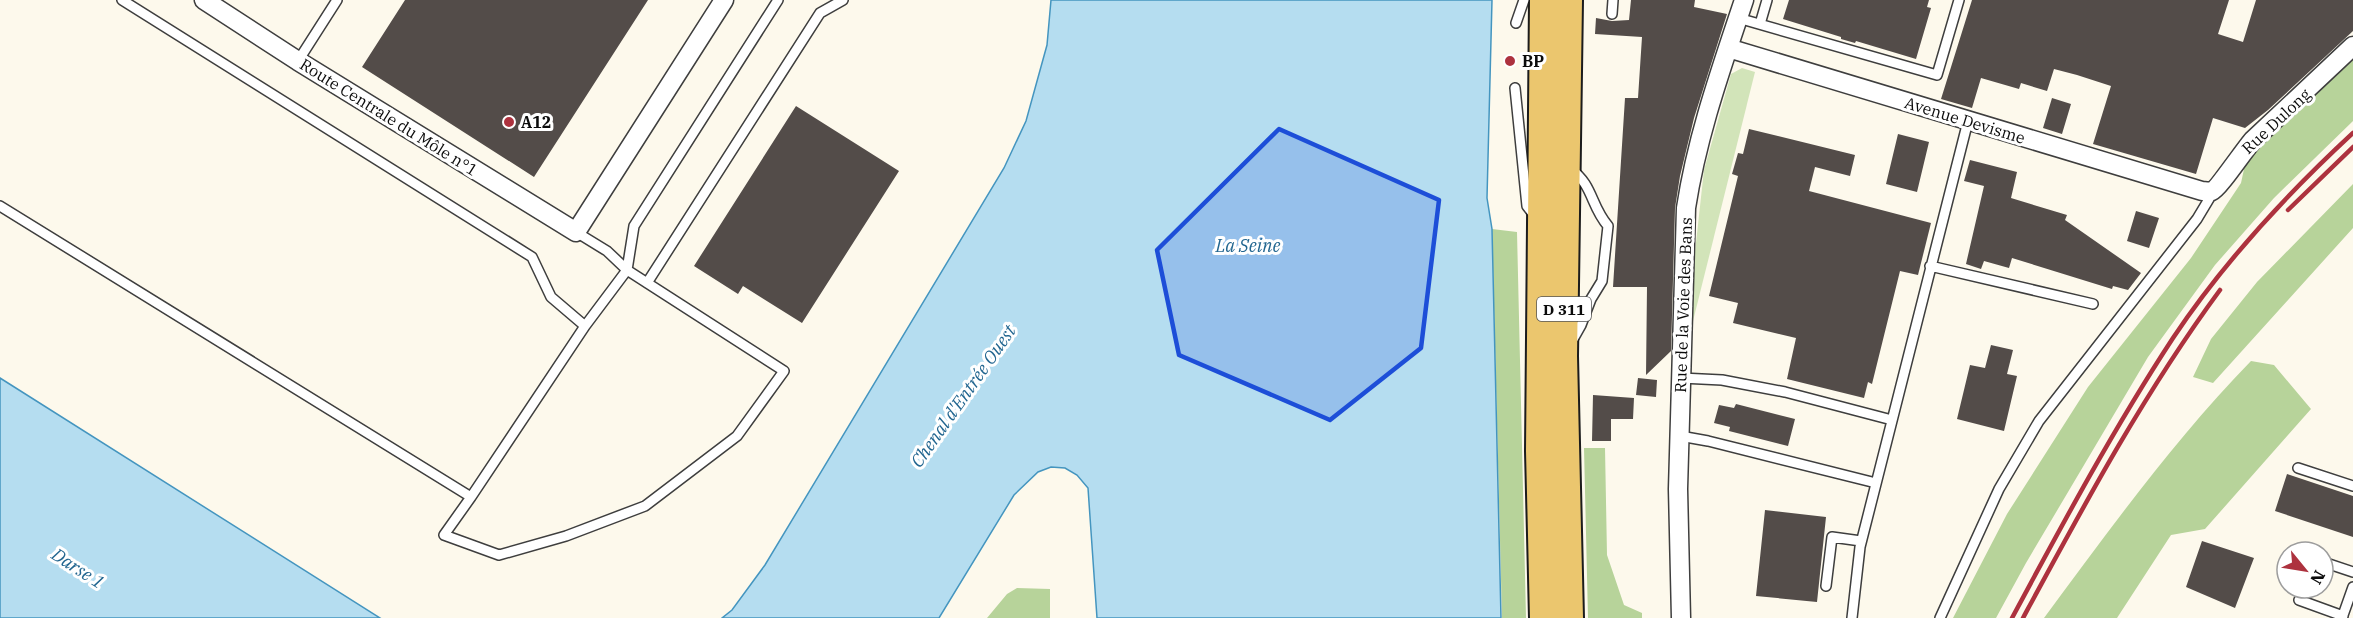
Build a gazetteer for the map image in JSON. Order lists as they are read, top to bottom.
{
  "streets": {
    "main road": ["D 311"],
    "street": [
      "Route Centrale du Môle n°1",
      "Avenue Devisme",
      "Rue Dulong",
      "Rue de la Voie des Bans"
    ]
  },
  "crossings": [
    ["Avenue Devisme", "Rue Dulong"],
    ["Avenue Devisme", "Rue de la Voie des Bans"]
  ],
  "water": ["La Seine", "Chenal d'Entrée Ouest", "Darse 1"],
  "places": ["BP", "A12"],
  "north": "bottom right"
}
